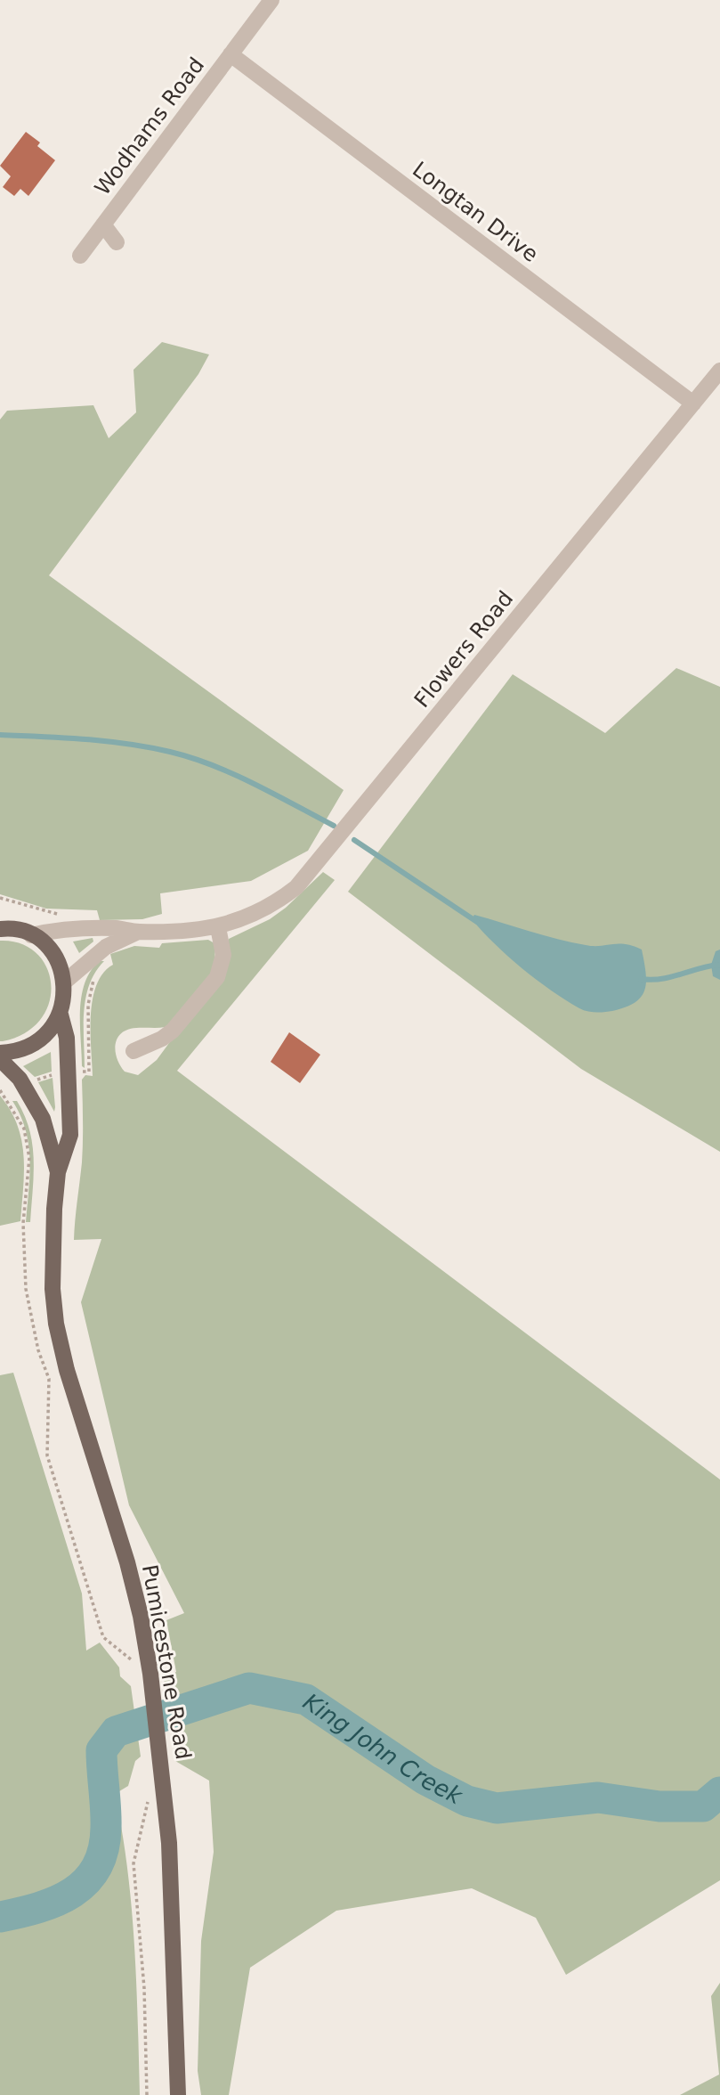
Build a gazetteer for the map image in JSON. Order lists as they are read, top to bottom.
{
  "streets": {
    "main road": ["Pumicestone Road"],
    "street": ["Wodhams Road", "Longtan Drive", "Flowers Road"]
  },
  "crossings": [
    ["Wodhams Road", "Longtan Drive"],
    ["Longtan Drive", "Flowers Road"]
  ],
  "water": ["King John Creek"]
}
